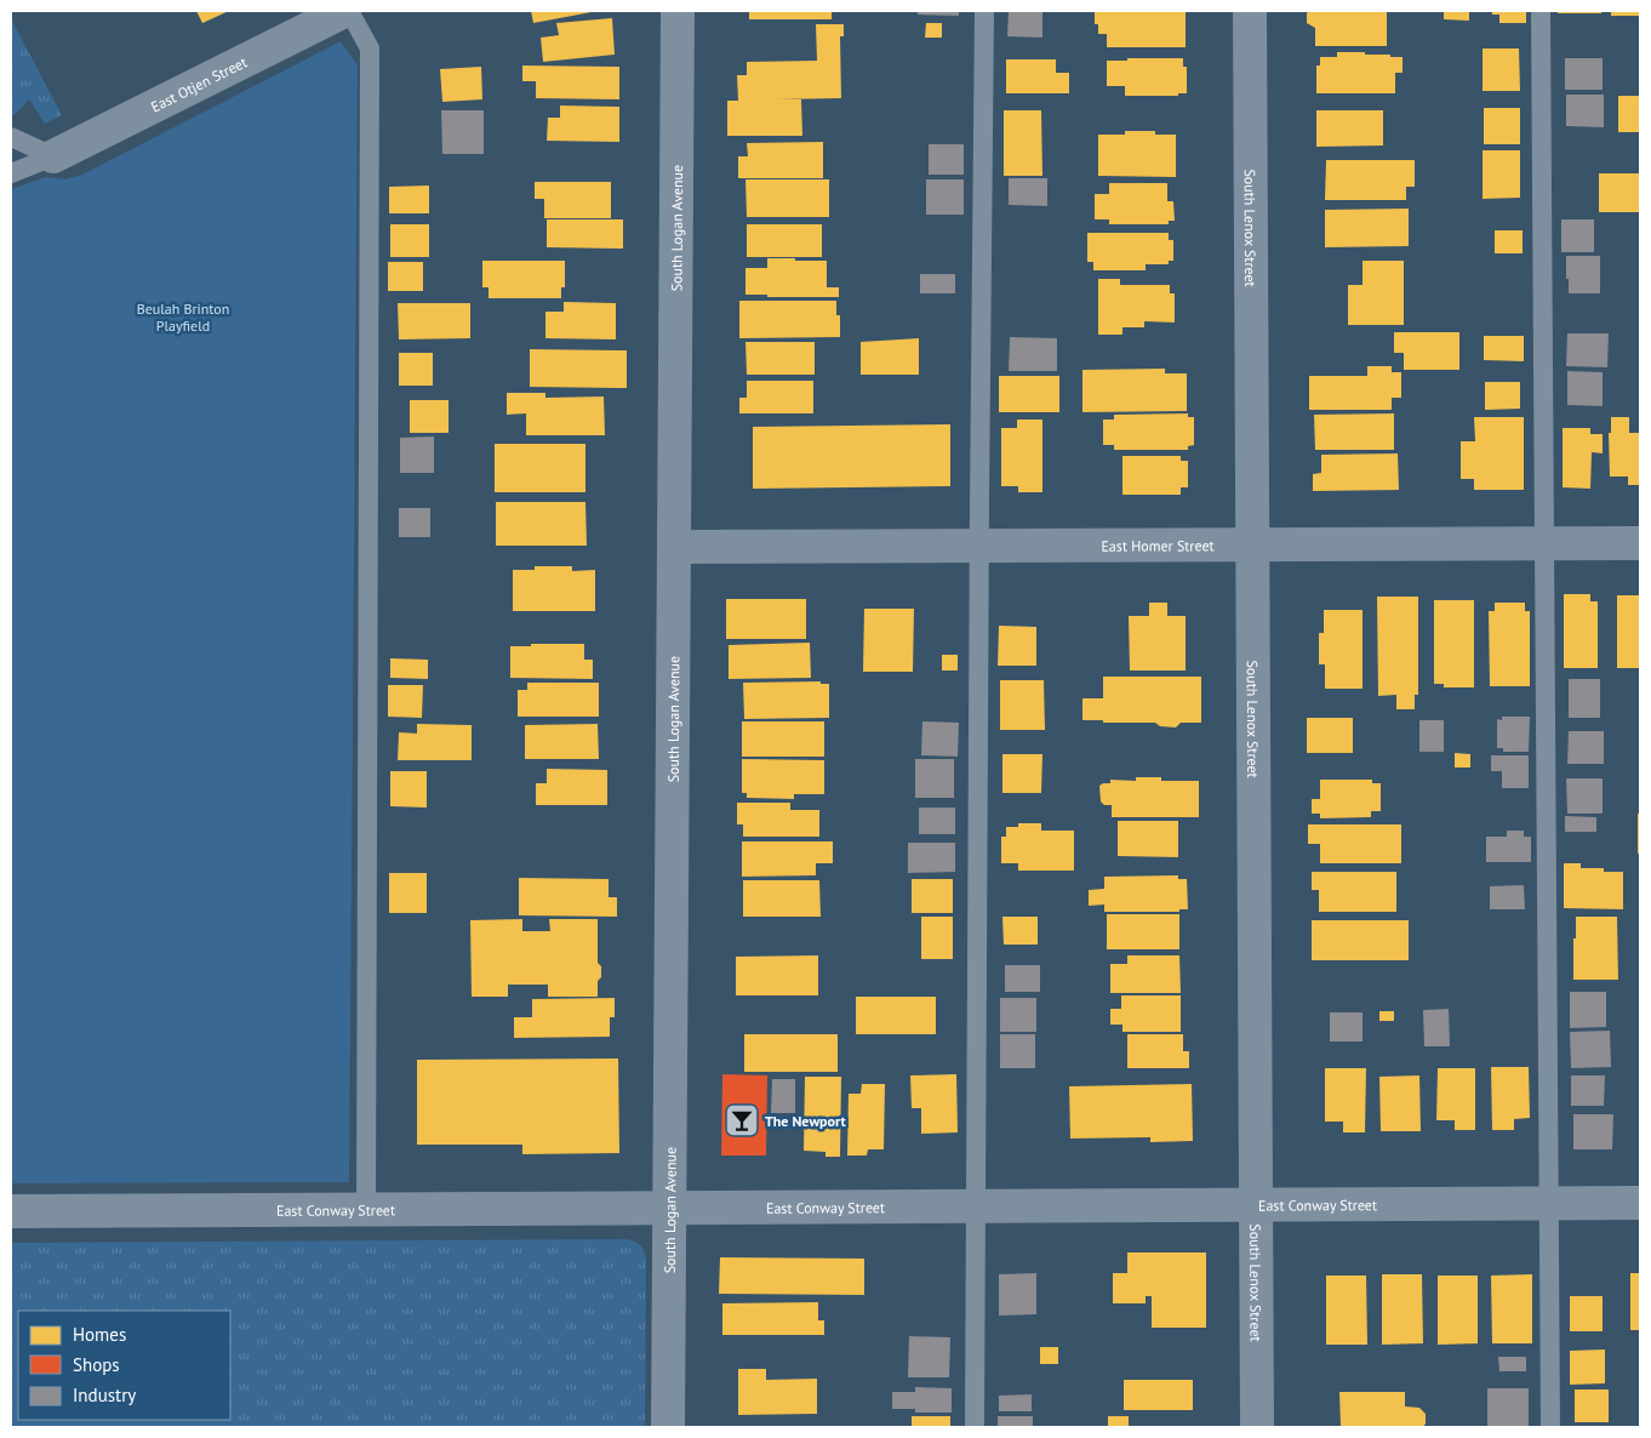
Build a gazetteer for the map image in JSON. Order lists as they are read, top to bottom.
{
  "streets": {
    "street": [
      "East Otjen Street",
      "South Logan Avenue",
      "South Lenox Street",
      "East Homer Street",
      "East Conway Street"
    ]
  },
  "crossings": [
    ["South Logan Avenue", "East Homer Street"],
    ["South Logan Avenue", "East Conway Street"],
    ["South Lenox Street", "East Homer Street"],
    ["South Lenox Street", "East Conway Street"]
  ],
  "parks": ["Beulah Brinton Playfield"],
  "places": {
    "bar": ["The Newport"]
  },
  "legend": ["Homes", "Shops", "Industry"]
}
